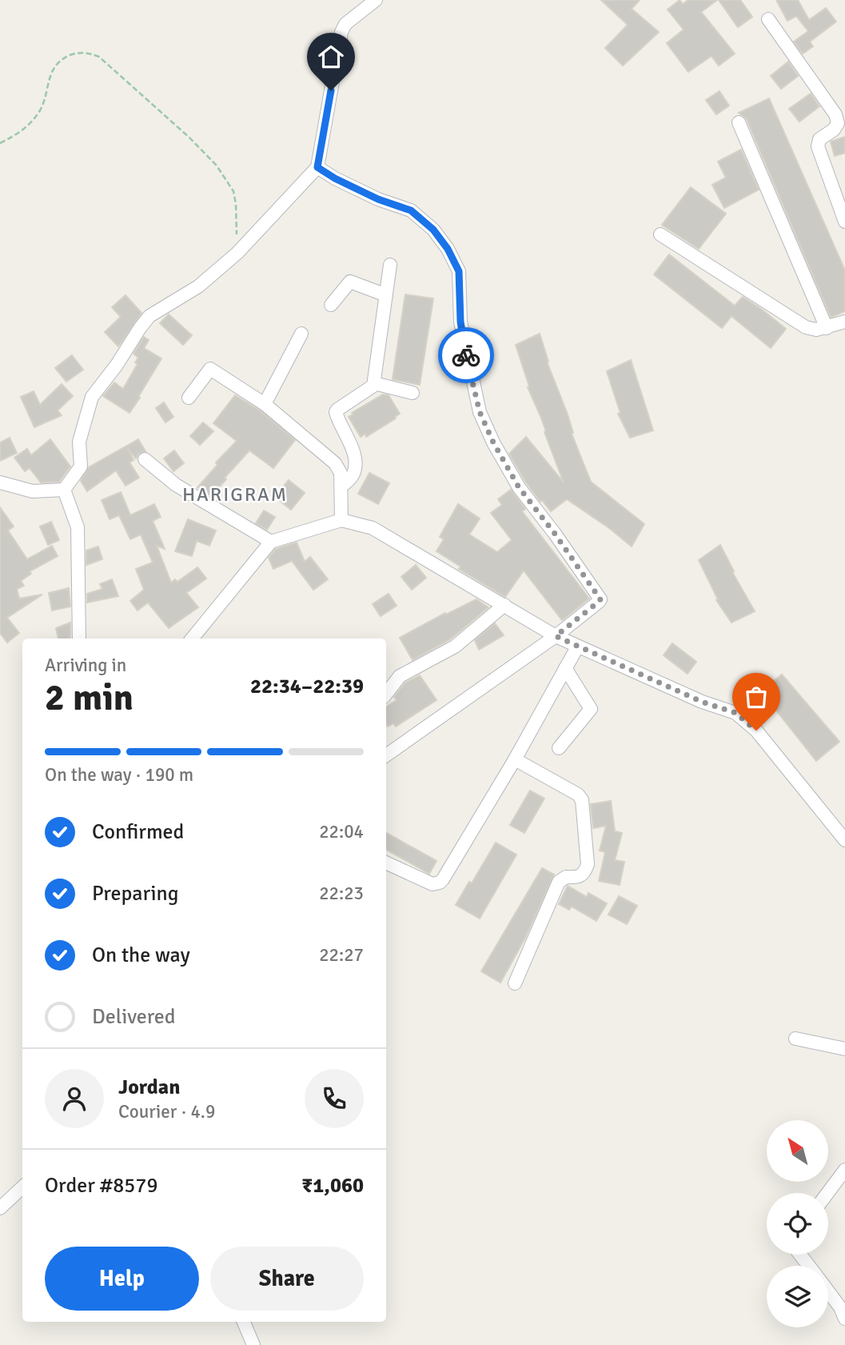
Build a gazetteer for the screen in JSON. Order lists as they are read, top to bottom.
{
  "districts": ["HARIGRAM"],
  "north": "top left",
  "page": {
    "heading": ["2 min", "Arriving in", "22:34–22:39"],
    "panel": [
      "Jordan",
      "Courier · 4.9",
      "Order #8579",
      "₹1,060"
    ],
    "bar": "On the way · 190 m",
    "list": [
      ["Confirmed", "22:04"],
      ["Preparing", "22:23"],
      ["On the way", "22:27"],
      "Delivered"
    ],
    "buttons": ["Help", "Share"]
  }
}
